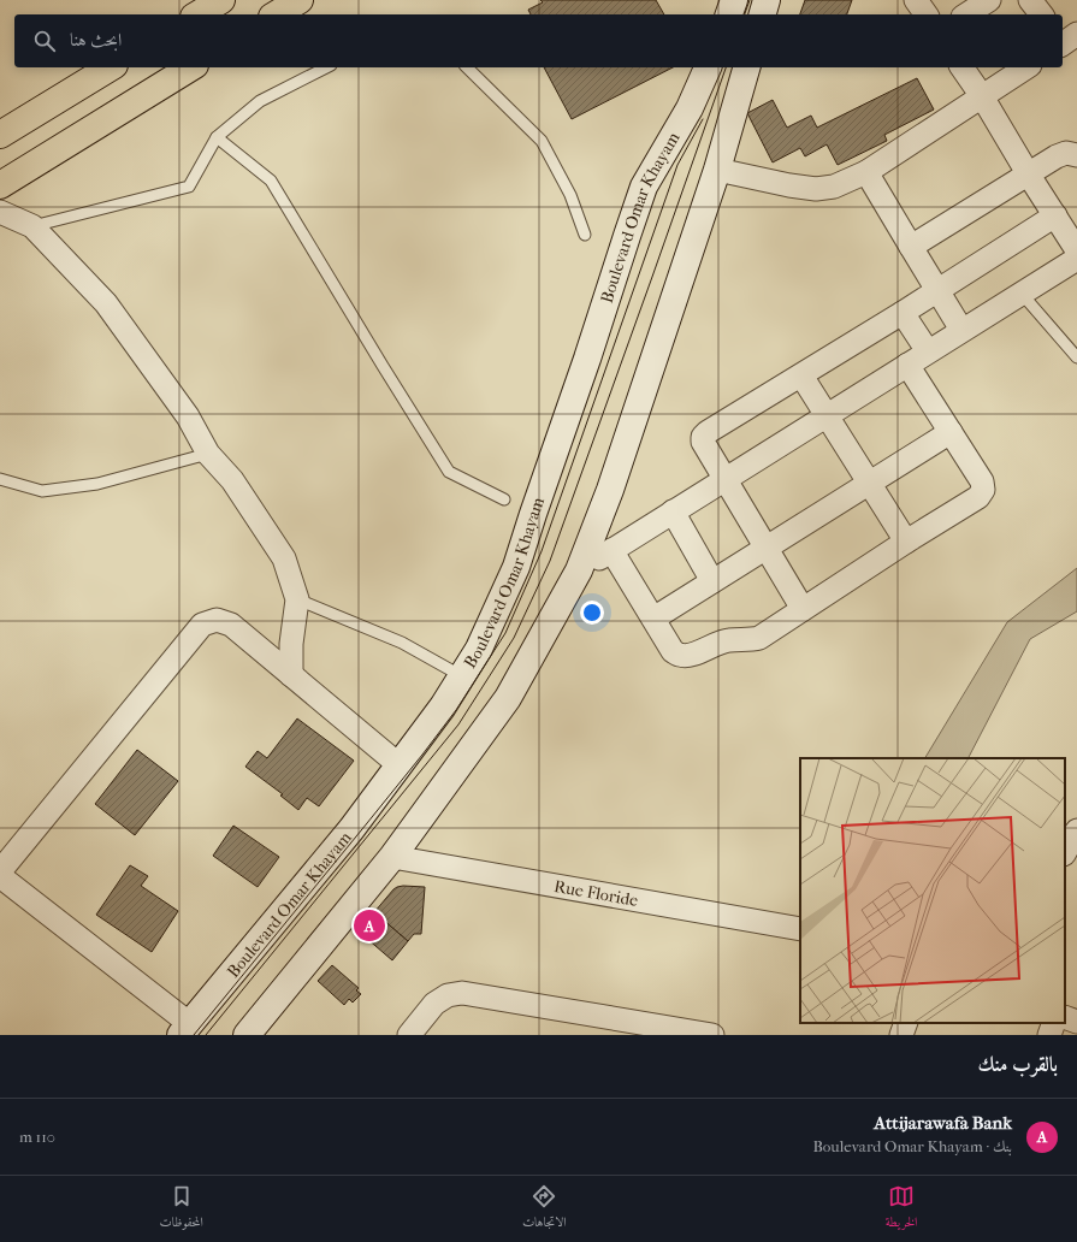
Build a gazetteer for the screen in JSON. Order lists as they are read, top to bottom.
{
  "streets": {
    "street": ["Boulevard Omar Khayam", "Rue Floride"]
  },
  "page": {
    "search": "ابحث هنا",
    "pins": "A",
    "heading": "بالقرب منك",
    "list": [
      {
        "mark": "A",
        "name": "Attijarawafa Bank",
        "note": "بنك · Boulevard Omar Khayam",
        "value": "110 m"
      }
    ],
    "nav": ["الخريطة", "الاتجاهات", "المحفوظات"]
  }
}
